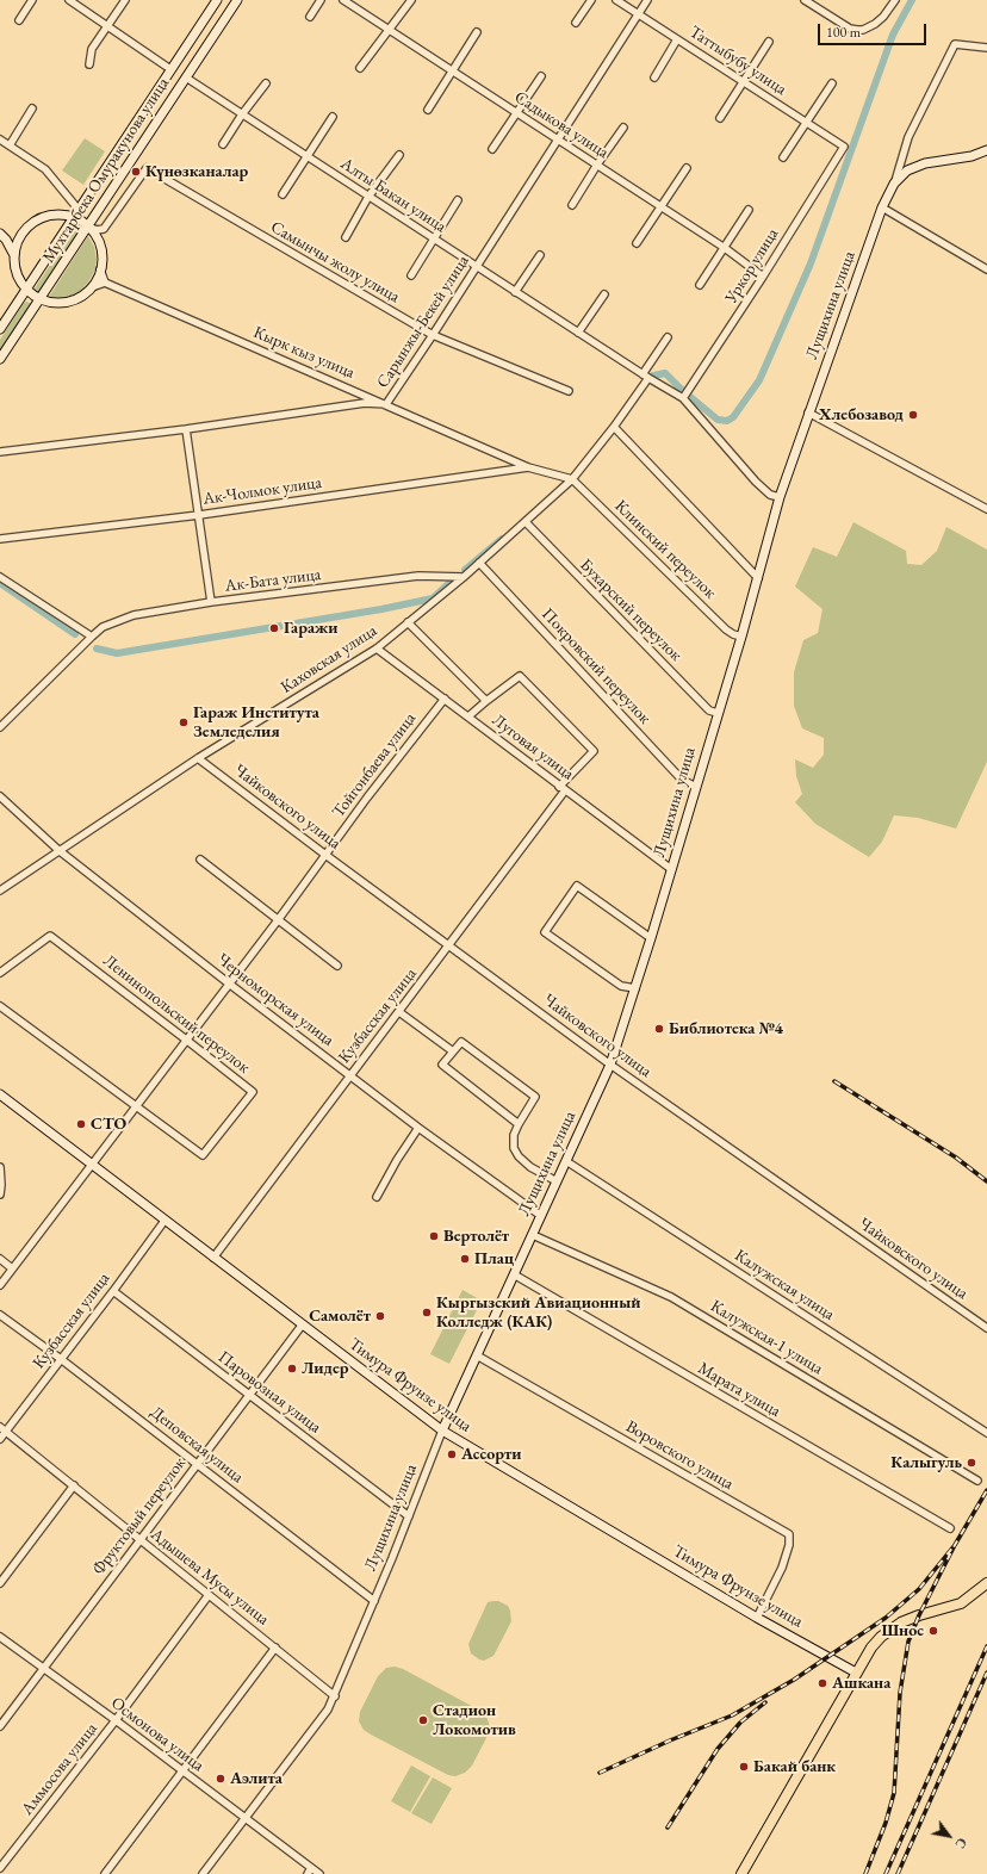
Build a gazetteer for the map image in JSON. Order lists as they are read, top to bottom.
{
  "streets": {
    "main road": ["Мухтарбека Омуракунова улица", "Лущихина улица", "Тимура Фрунзе улица"],
    "street": [
      "Таттыбубу улица",
      "Садыкова улица",
      "Алты Бакан улица",
      "Самынчы жолу улица",
      "Уркор улица",
      "Сарынжы-Бекей улица",
      "Кырк кыз улица",
      "Ак-Чолмок улица",
      "Клинский переулок",
      "Ак-Бата улица",
      "Бухарский переулок",
      "Каховская улица",
      "Покровский переулок",
      "Луговая улица",
      "Тойгонбаева улица",
      "Чайковского улица",
      "Черноморская улица",
      "Ленинопольский переулок",
      "Кузбасская улица",
      "Калужская улица",
      "Калужская-1 улица",
      "Марата улица",
      "Паровозная улица",
      "Деповская улица",
      "Воровского улица",
      "Фруктовый переулок",
      "Адышева Мусы улица",
      "Осмонова улица",
      "Аммосова улица"
    ]
  },
  "crossings": [
    ["Таттыбубу улица", "Уркор улица"],
    ["Таттыбубу улица", "Сарынжы-Бекей улица"],
    ["Садыкова улица", "Уркор улица"],
    ["Садыкова улица", "Сарынжы-Бекей улица"],
    ["Мухтарбека Омуракунова улица", "Алты Бакан улица"],
    ["Мухтарбека Омуракунова улица", "Самынчы жолу улица"],
    ["Алты Бакан улица", "Уркор улица"],
    ["Алты Бакан улица", "Сарынжы-Бекей улица"],
    ["Алты Бакан улица", "Каховская улица"],
    ["Самынчы жолу улица", "Сарынжы-Бекей улица"],
    ["Лущихина улица", "Клинский переулок"],
    ["Лущихина улица", "Бухарский переулок"],
    ["Лущихина улица", "Покровский переулок"],
    ["Лущихина улица", "Луговая улица"],
    ["Лущихина улица", "Чайковского улица"],
    ["Лущихина улица", "Черноморская улица"],
    ["Лущихина улица", "Калужская улица"],
    ["Лущихина улица", "Калужская-1 улица"],
    ["Лущихина улица", "Тимура Фрунзе улица"],
    ["Лущихина улица", "Марата улица"],
    ["Лущихина улица", "Паровозная улица"],
    ["Лущихина улица", "Деповская улица"],
    ["Лущихина улица", "Воровского улица"],
    ["Лущихина улица", "Адышева Мусы улица"],
    ["Лущихина улица", "Осмонова улица"],
    ["Сарынжы-Бекей улица", "Кырк кыз улица"],
    ["Кырк кыз улица", "Ак-Чолмок улица"],
    ["Кырк кыз улица", "Клинский переулок"],
    ["Кырк кыз улица", "Каховская улица"],
    ["Клинский переулок", "Каховская улица"],
    ["Ак-Бата улица", "Каховская улица"],
    ["Бухарский переулок", "Каховская улица"],
    ["Каховская улица", "Покровский переулок"],
    ["Каховская улица", "Луговая улица"],
    ["Каховская улица", "Чайковского улица"],
    ["Каховская улица", "Черноморская улица"],
    ["Луговая улица", "Тойгонбаева улица"],
    ["Луговая улица", "Кузбасская улица"],
    ["Тойгонбаева улица", "Чайковского улица"],
    ["Тойгонбаева улица", "Черноморская улица"],
    ["Тойгонбаева улица", "Ленинопольский переулок"],
    ["Тойгонбаева улица", "Тимура Фрунзе улица"],
    ["Чайковского улица", "Кузбасская улица"],
    ["Черноморская улица", "Кузбасская улица"],
    ["Кузбасская улица", "Тимура Фрунзе улица"],
    ["Кузбасская улица", "Паровозная улица"],
    ["Кузбасская улица", "Деповская улица"],
    ["Кузбасская улица", "Адышева Мусы улица"],
    ["Тимура Фрунзе улица", "Воровского улица"],
    ["Тимура Фрунзе улица", "Фруктовый переулок"],
    ["Паровозная улица", "Фруктовый переулок"],
    ["Деповская улица", "Фруктовый переулок"],
    ["Фруктовый переулок", "Адышева Мусы улица"],
    ["Фруктовый переулок", "Осмонова улица"],
    ["Адышева Мусы улица", "Аммосова улица"],
    ["Осмонова улица", "Аммосова улица"]
  ],
  "places": [
    "Күнөзканалар",
    "Хлебозавод",
    "Гаражи",
    "Гараж Института Земледелия",
    "Библиотека №4",
    "СТО",
    "Вертолёт",
    "Плац",
    "Кыргызский Авиационный Колледж (КАК)",
    "Самолёт",
    "Лидер",
    "Ассорти",
    "Калыгуль",
    "Шнос",
    "Ашкана",
    "Стадион Локомотив",
    "Бакай банк",
    "Аэлита"
  ],
  "scale_bar": "100 m",
  "north": "bottom right"
}
